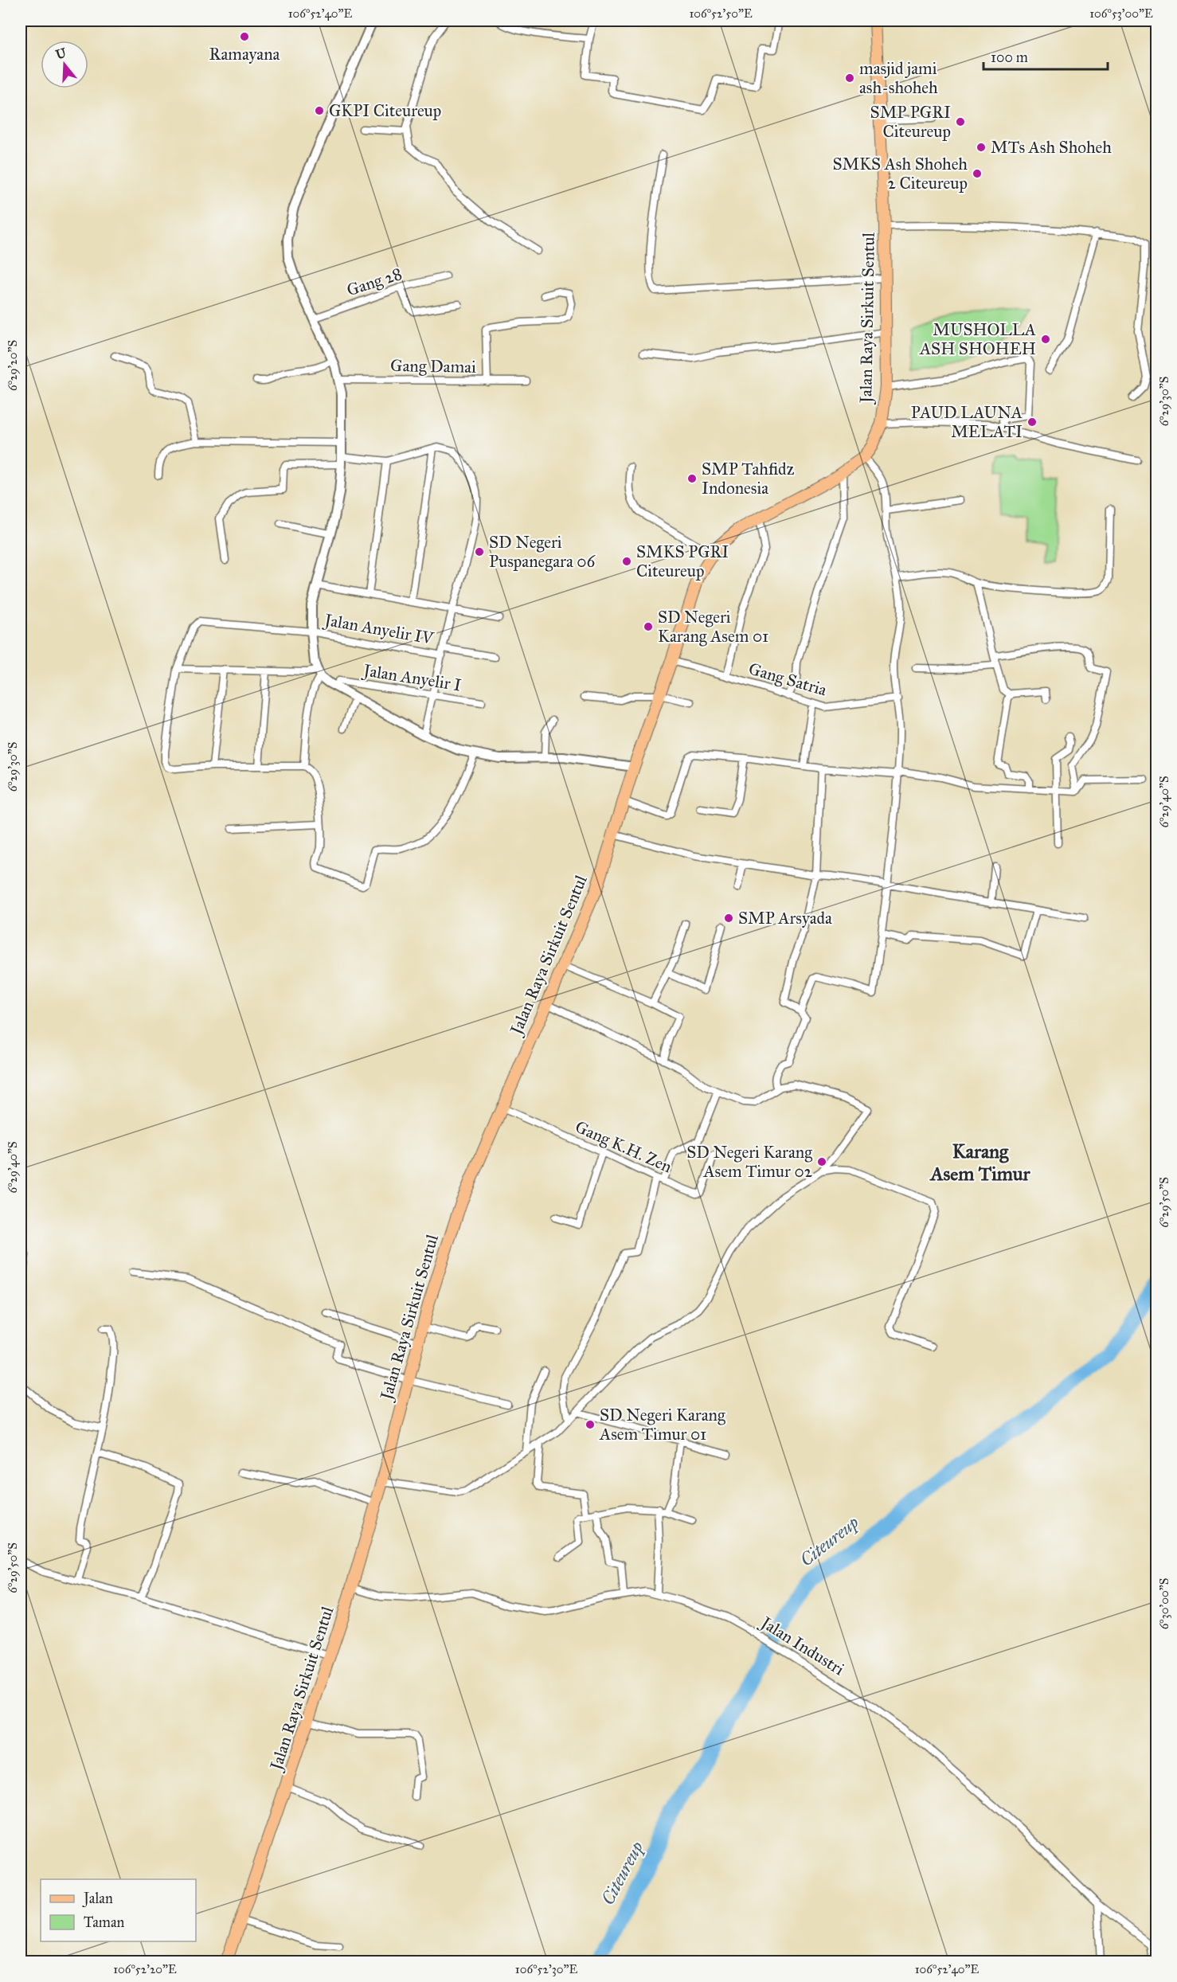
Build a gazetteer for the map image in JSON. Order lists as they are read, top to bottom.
{
  "streets": {
    "main road": ["Jalan Raya Sirkuit Sentul"],
    "street": [
      "Gang 28",
      "Gang Damai",
      "Jalan Anyelir IV",
      "Jalan Anyelir I",
      "Gang Satria",
      "Gang K.H. Zen",
      "Jalan Industri"
    ]
  },
  "crossings": [
    ["Jalan Raya Sirkuit Sentul", "Gang Satria"],
    ["Jalan Raya Sirkuit Sentul", "Gang K.H. Zen"],
    ["Jalan Raya Sirkuit Sentul", "Jalan Industri"]
  ],
  "districts": ["Karang Asem Timur"],
  "water": ["Citeureup"],
  "places": [
    "Ramayana",
    "masjid jami ash-shoheh",
    "GKPI Citeureup",
    "SMP PGRI Citeureup",
    "MTs Ash Shoheh",
    "SMKS Ash Shoheh 2 Citeureup",
    "MUSHOLLA ASH SHOHEH",
    "PAUD LAUNA MELATI",
    "SMP Tahfidz Indonesia",
    "SD Negeri Puspanegara 06",
    "SMKS PGRI Citeureup",
    "SD Negeri Karang Asem 01",
    "SMP Arsyada",
    "SD Negeri Karang Asem Timur 02",
    "SD Negeri Karang Asem Timur 01"
  ],
  "legend": ["Jalan", "Taman"],
  "scale_bar": "100 m",
  "north": "top",
  "coordinates": [
    "106°52'40\"E",
    "106°52'50\"E",
    "106°53'00\"E",
    "6°29'20\"S",
    "6°29'30\"S",
    "6°29'40\"S",
    "6°29'50\"S",
    "6°30'00\"S",
    "106°52'20\"E",
    "106°52'30\"E"
  ]
}
